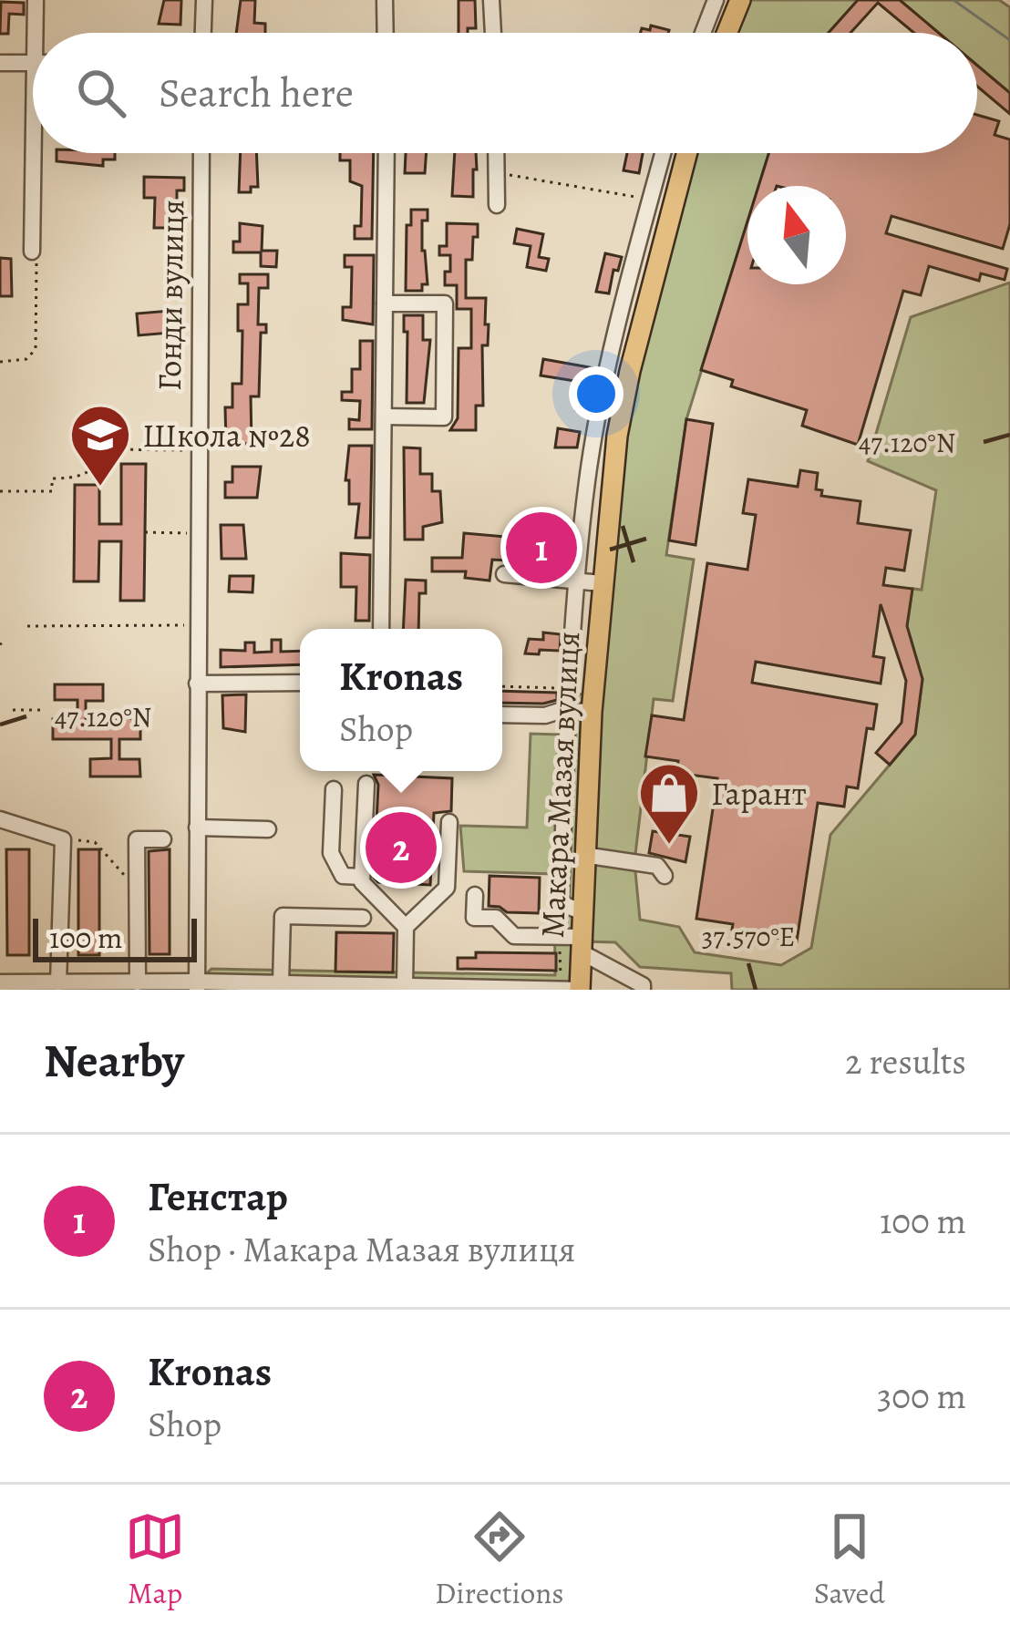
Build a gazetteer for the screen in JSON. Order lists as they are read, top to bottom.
{
  "streets": {
    "main road": ["Макара Мазая вулиця"],
    "street": ["Гонди вулиця"]
  },
  "places": {
    "school or university": ["Школа №28"],
    "shop": ["Гарант"]
  },
  "scale_bar": "100 m",
  "north": "top",
  "page": {
    "search": "Search here",
    "pins": ["1", "2"],
    "popup": ["Kronas", "Shop"],
    "scale": "100 m",
    "heading": ["Nearby", "2 results"],
    "list": [
      {
        "mark": "1",
        "name": "Генстар",
        "note": "Shop · Макара Мазая вулиця",
        "value": "100 m"
      },
      {
        "mark": "2",
        "name": "Kronas",
        "note": "Shop",
        "value": "300 m"
      }
    ],
    "nav": ["Map", "Directions", "Saved"]
  },
  "coordinates": ["47.120°N", "37.570°E"]
}
